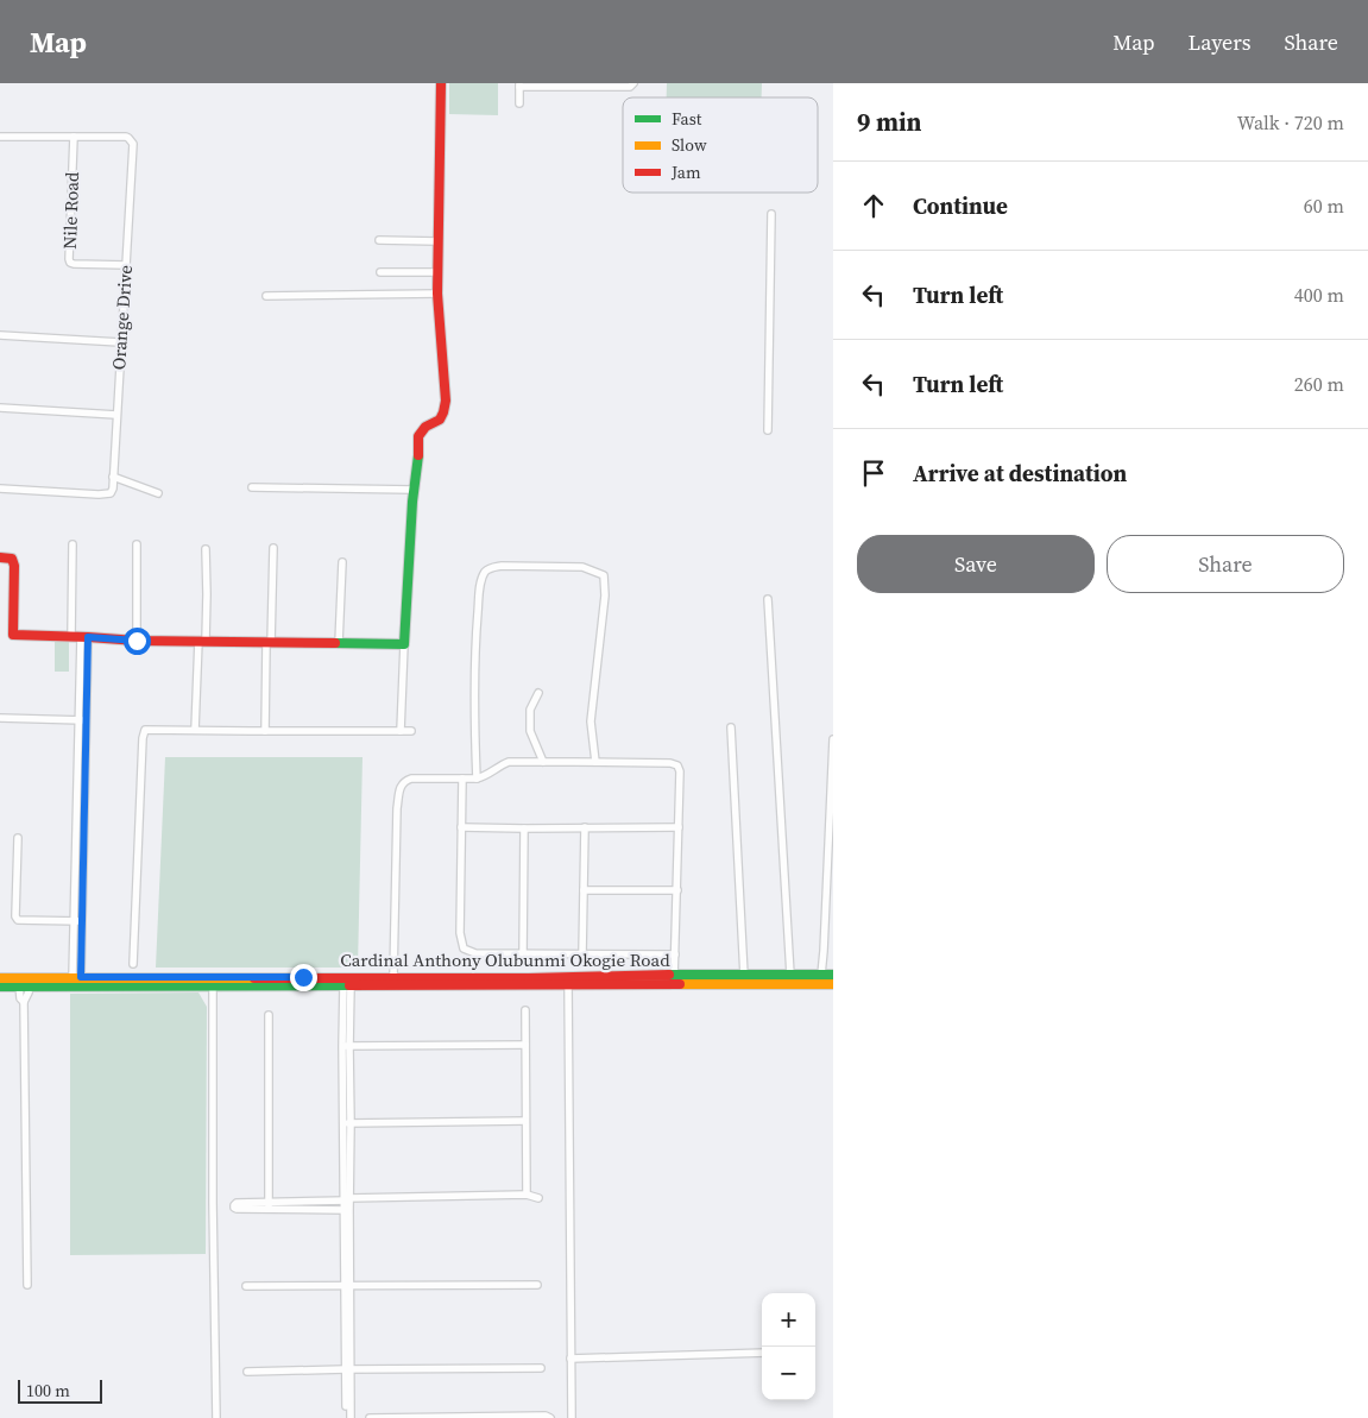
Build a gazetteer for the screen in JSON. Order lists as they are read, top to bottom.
{
  "streets": {
    "street": ["Nile Road", "Orange Drive", "Cardinal Anthony Olubunmi Okogie Road"]
  },
  "crossings": [
    ["Nile Road", "Orange Drive"]
  ],
  "legend": ["Fast", "Slow", "Jam"],
  "scale_bar": "100 m",
  "page": {
    "header": "Map",
    "nav": ["Map", "Layers", "Share"],
    "heading": ["9 min", "Walk · 720 m"],
    "list": [
      ["Continue", "60 m"],
      ["Turn left", "400 m"],
      ["Turn left", "260 m"],
      "Arrive at destination"
    ],
    "buttons": ["Save", "Share"],
    "map_buttons": ["+", "−"],
    "scale": "100 m"
  }
}
